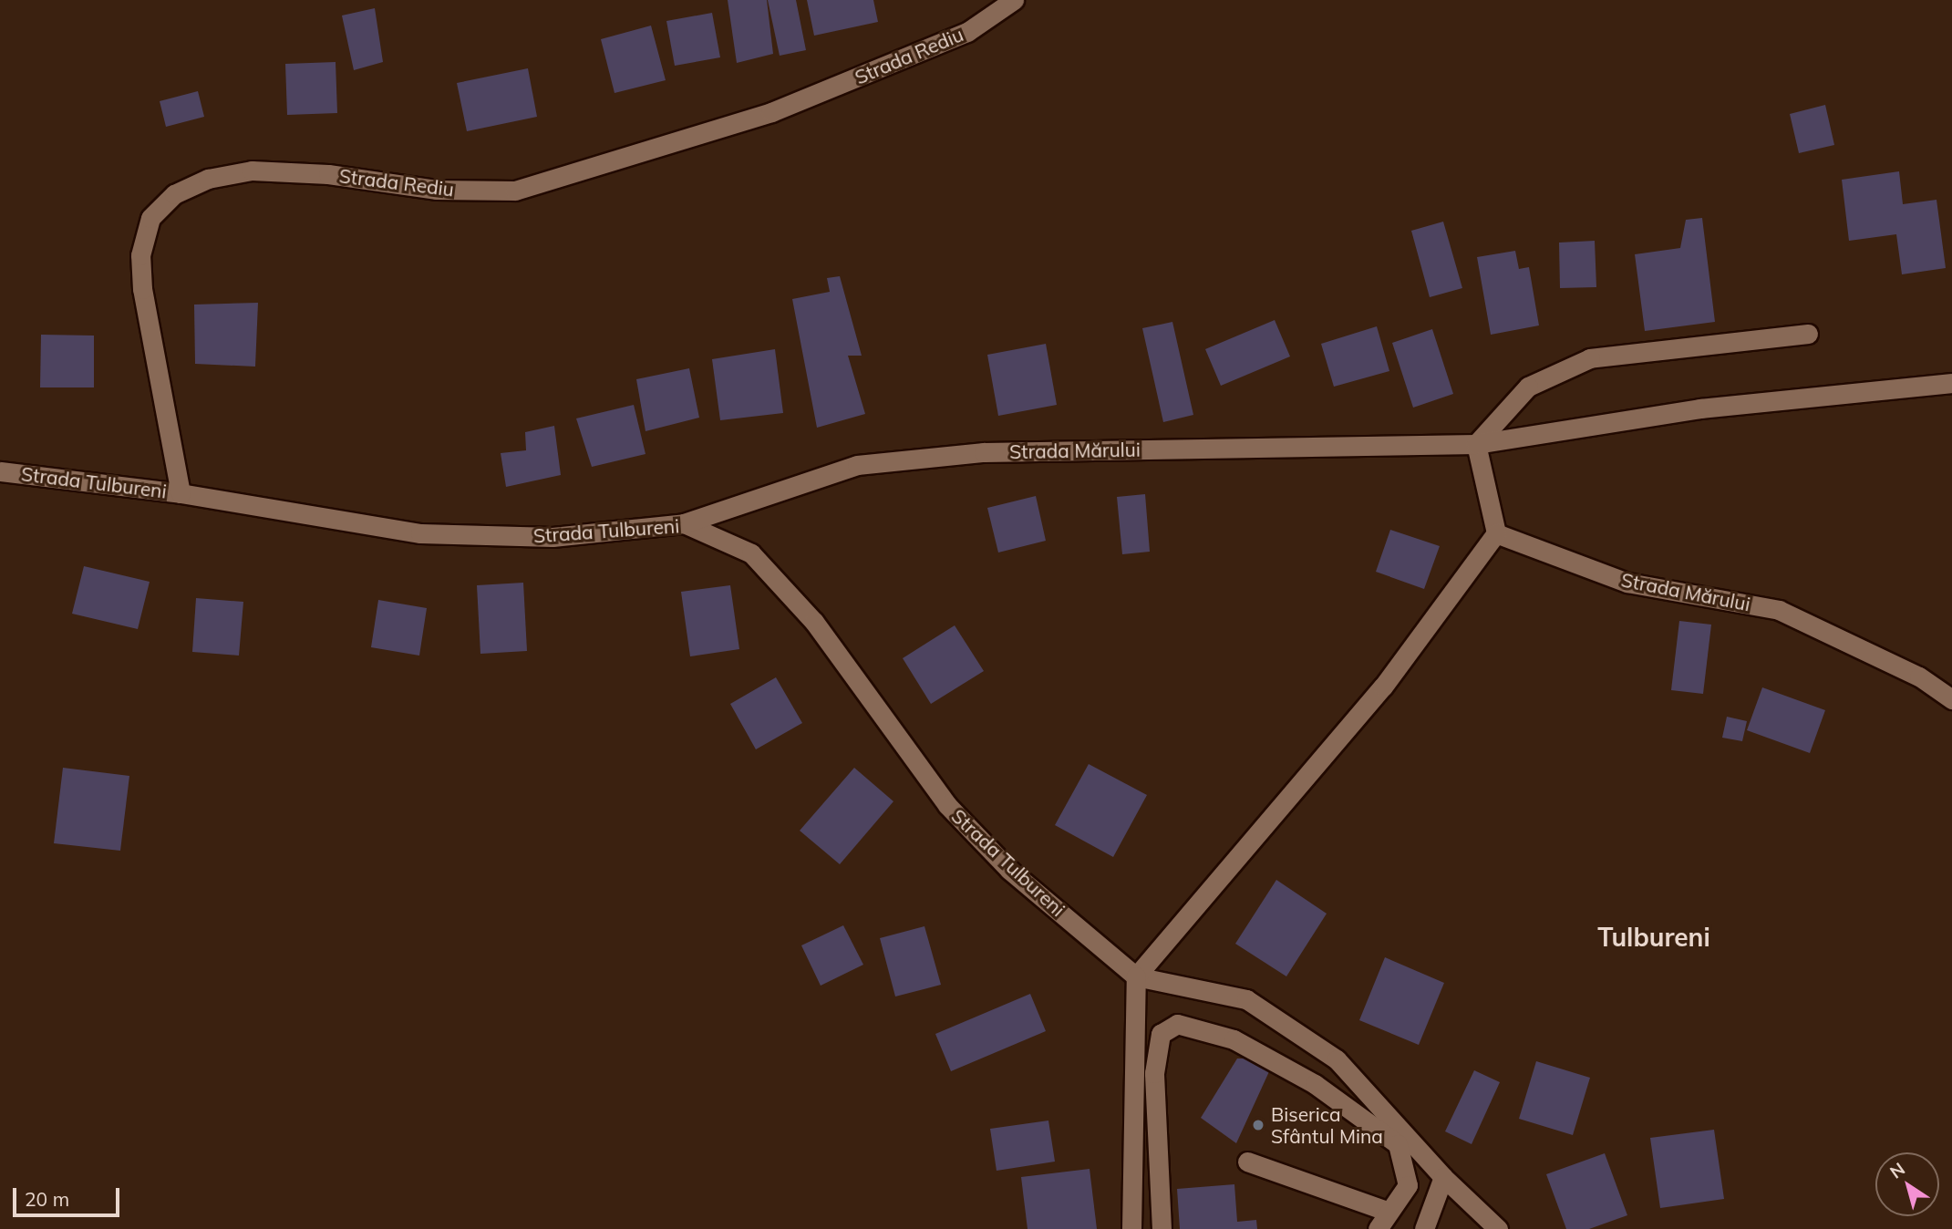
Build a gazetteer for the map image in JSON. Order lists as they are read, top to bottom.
{
  "streets": {
    "street": ["Strada Rediu", "Strada Mărului", "Strada Tulbureni"]
  },
  "crossings": [
    ["Strada Rediu", "Strada Tulbureni"],
    ["Strada Mărului", "Strada Tulbureni"]
  ],
  "districts": ["Tulbureni"],
  "places": ["Biserica Sfântul Mina"],
  "scale_bar": "20 m",
  "north": "top left"
}
